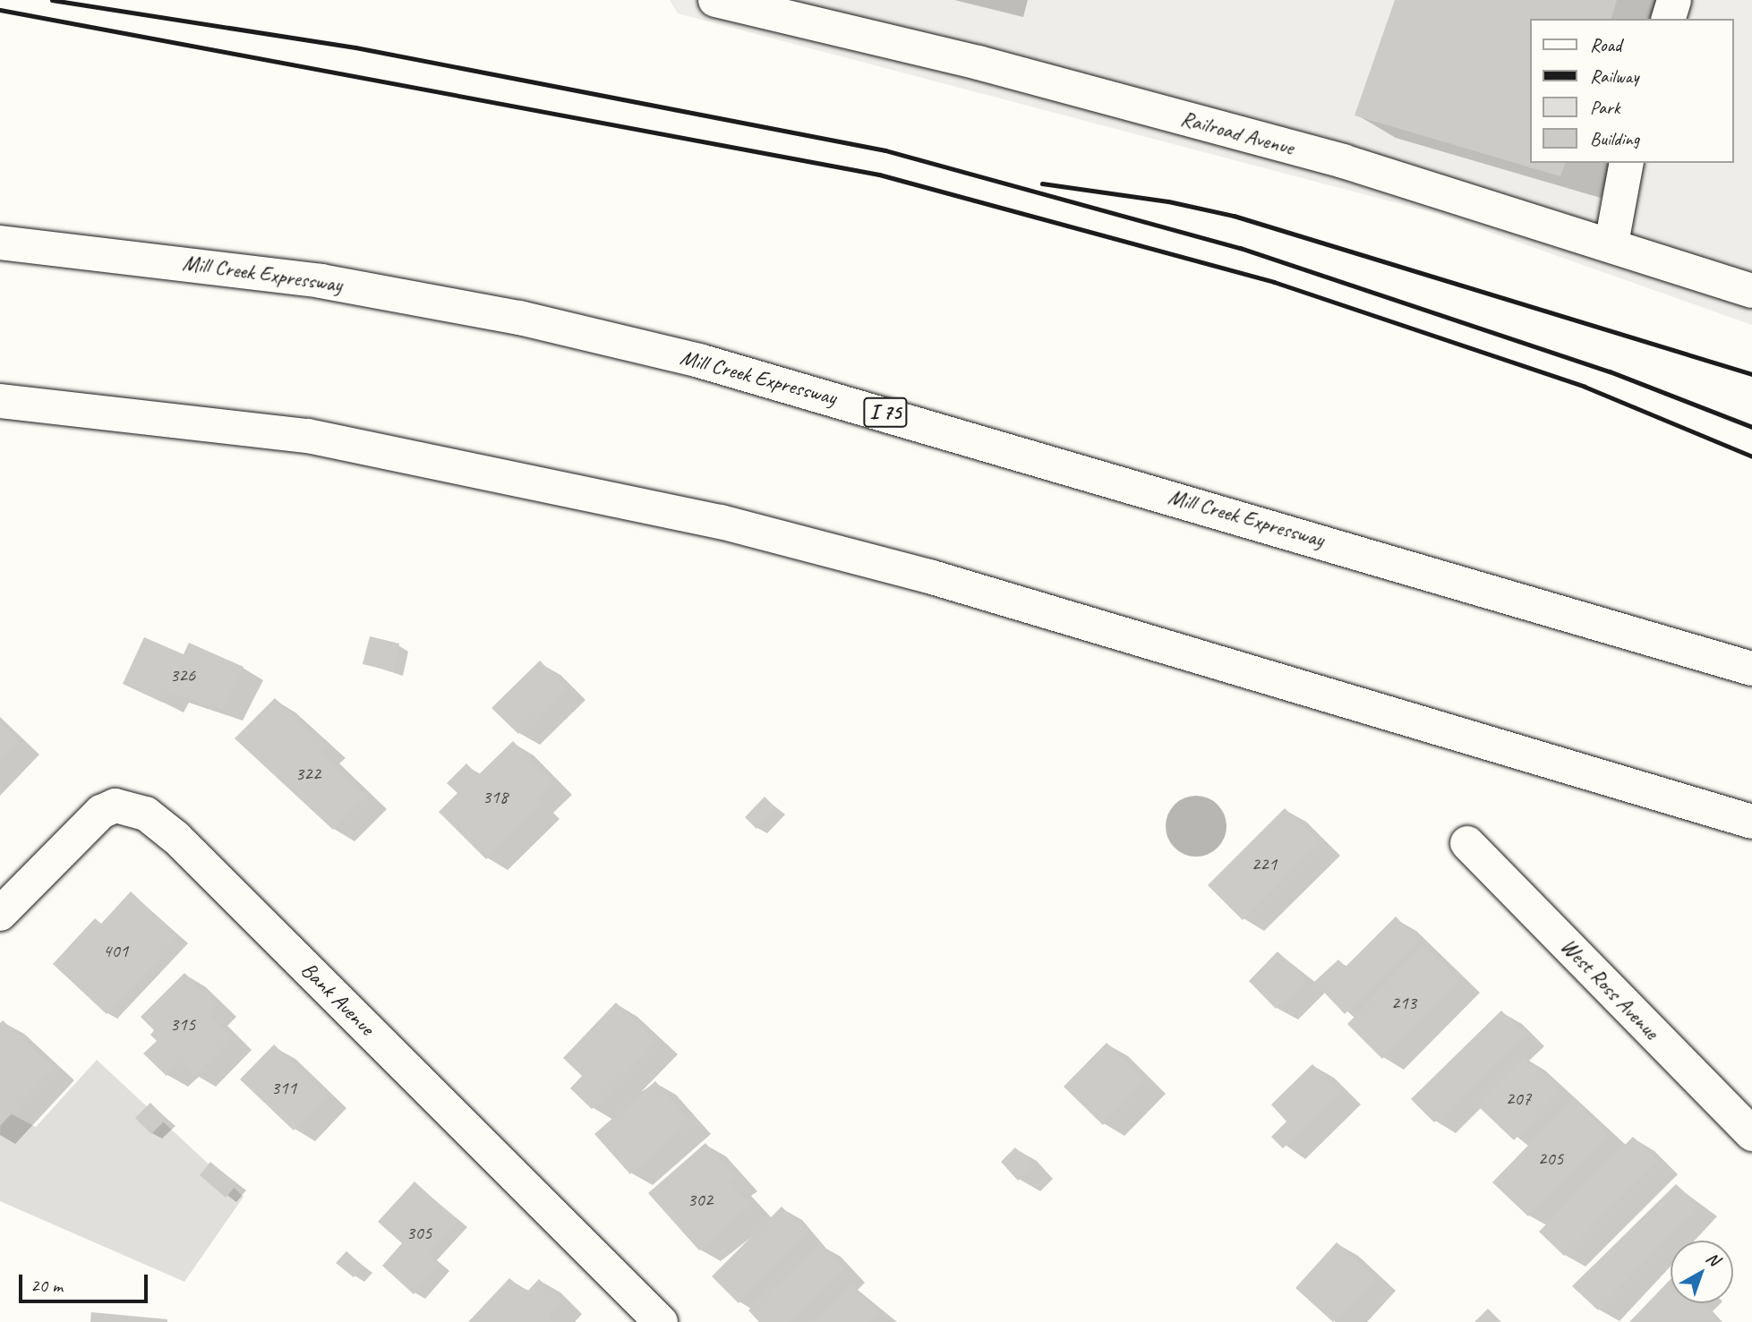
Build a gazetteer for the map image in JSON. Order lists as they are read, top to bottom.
{
  "streets": {
    "main road": [
      "Railroad Avenue",
      "Mill Creek Expressway",
      "I 75",
      "West Ross Avenue",
      "Bank Avenue"
    ]
  },
  "house_numbers": [
    "326",
    "322",
    "318",
    "221",
    "401",
    "213",
    "315",
    "311",
    "207",
    "205",
    "302",
    "305"
  ],
  "legend": [
    "Road",
    "Railway",
    "Park",
    "Building"
  ],
  "scale_bar": "20 m",
  "north": "top right"
}
